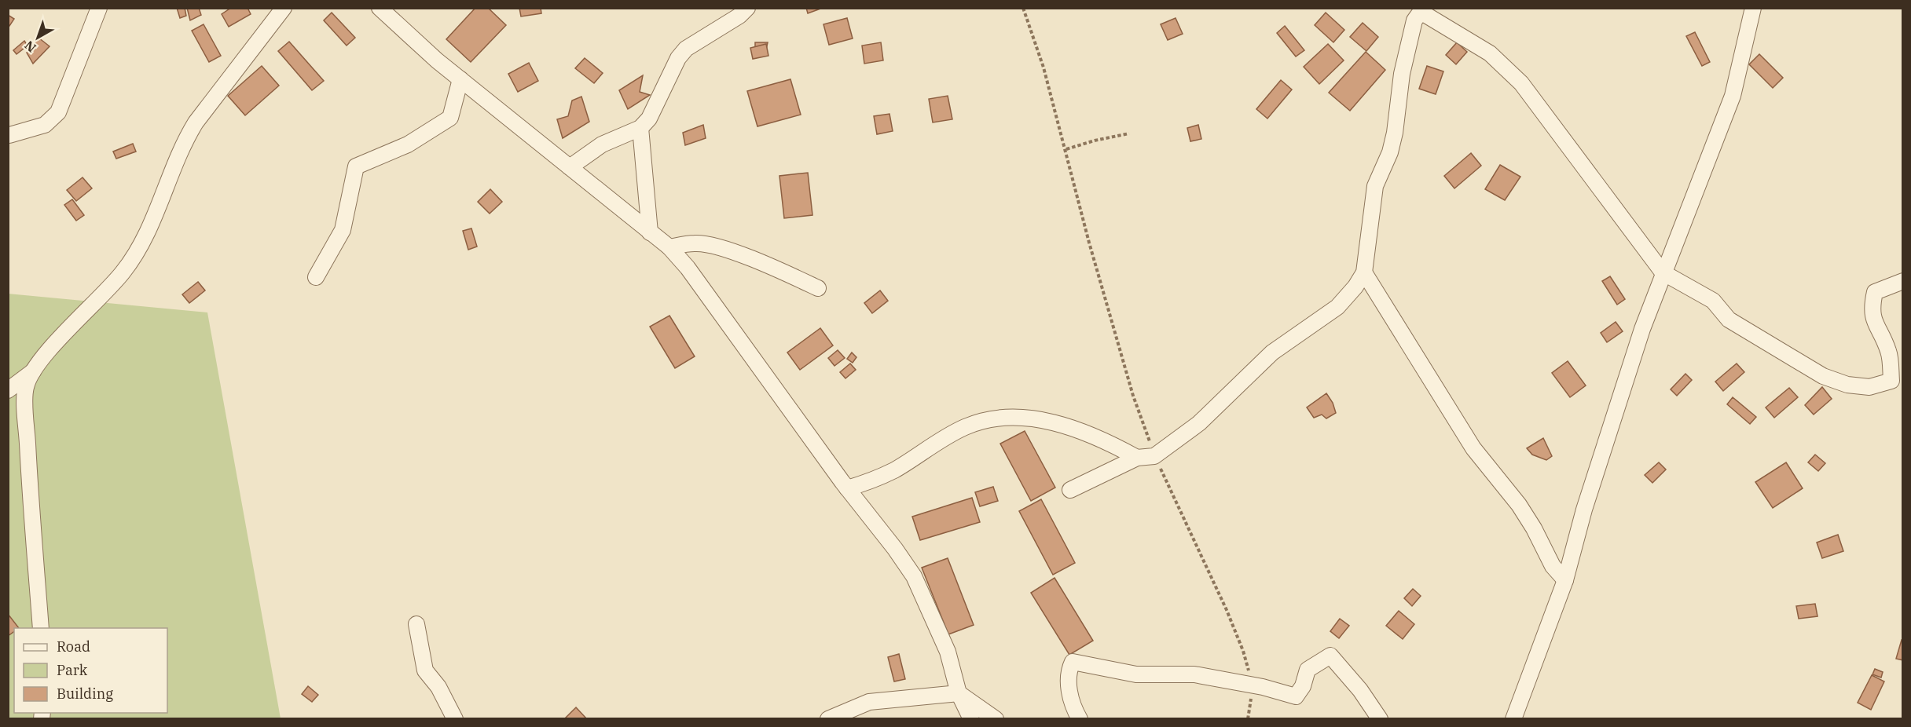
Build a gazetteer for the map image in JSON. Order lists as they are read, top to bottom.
{
  "legend": ["Road", "Park", "Building"],
  "north": "bottom left"
}
